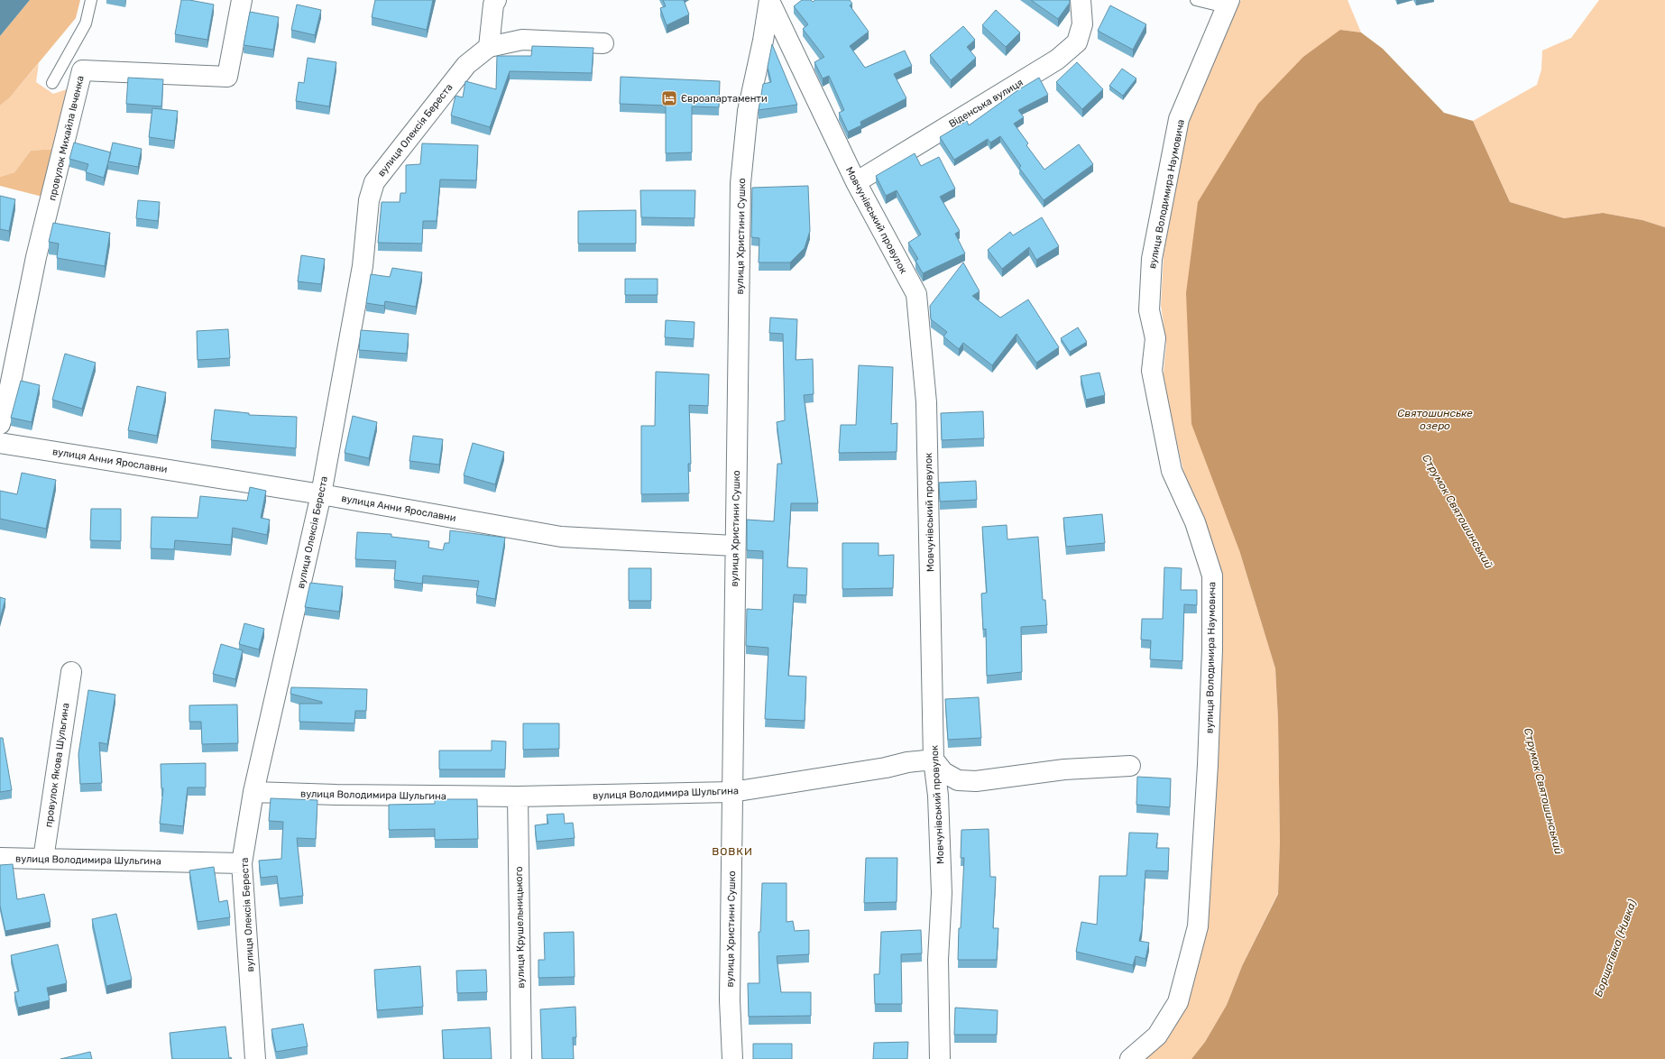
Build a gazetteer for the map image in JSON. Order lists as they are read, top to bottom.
{
  "streets": {
    "street": [
      "Віденська вулиця",
      "вулиця Олексія Береста",
      "провулок Михайла Івченка",
      "вулиця Володимира Наумовича",
      "Мовчунівський провулок",
      "вулиця Христини Сушко",
      "вулиця Анни Ярославни",
      "провулок Якова Шульгина",
      "вулиця Володимира Шульгина",
      "вулиця Крушельницького"
    ]
  },
  "crossings": [
    ["Віденська вулиця", "Мовчунівський провулок"],
    ["вулиця Олексія Береста", "вулиця Анни Ярославни"],
    ["вулиця Олексія Береста", "вулиця Володимира Шульгина"],
    ["Мовчунівський провулок", "вулиця Христини Сушко"],
    ["Мовчунівський провулок", "вулиця Володимира Шульгина"],
    ["вулиця Христини Сушко", "вулиця Анни Ярославни"],
    ["вулиця Христини Сушко", "вулиця Володимира Шульгина"],
    ["провулок Якова Шульгина", "вулиця Володимира Шульгина"],
    ["вулиця Володимира Шульгина", "вулиця Крушельницького"]
  ],
  "districts": ["ВОВКИ"],
  "water": ["Святошинське озеро", "Струмок Святошинський", "Борщагівка (Нивка)"],
  "places": {
    "hotel": ["Євроапартаменти"]
  }
}
